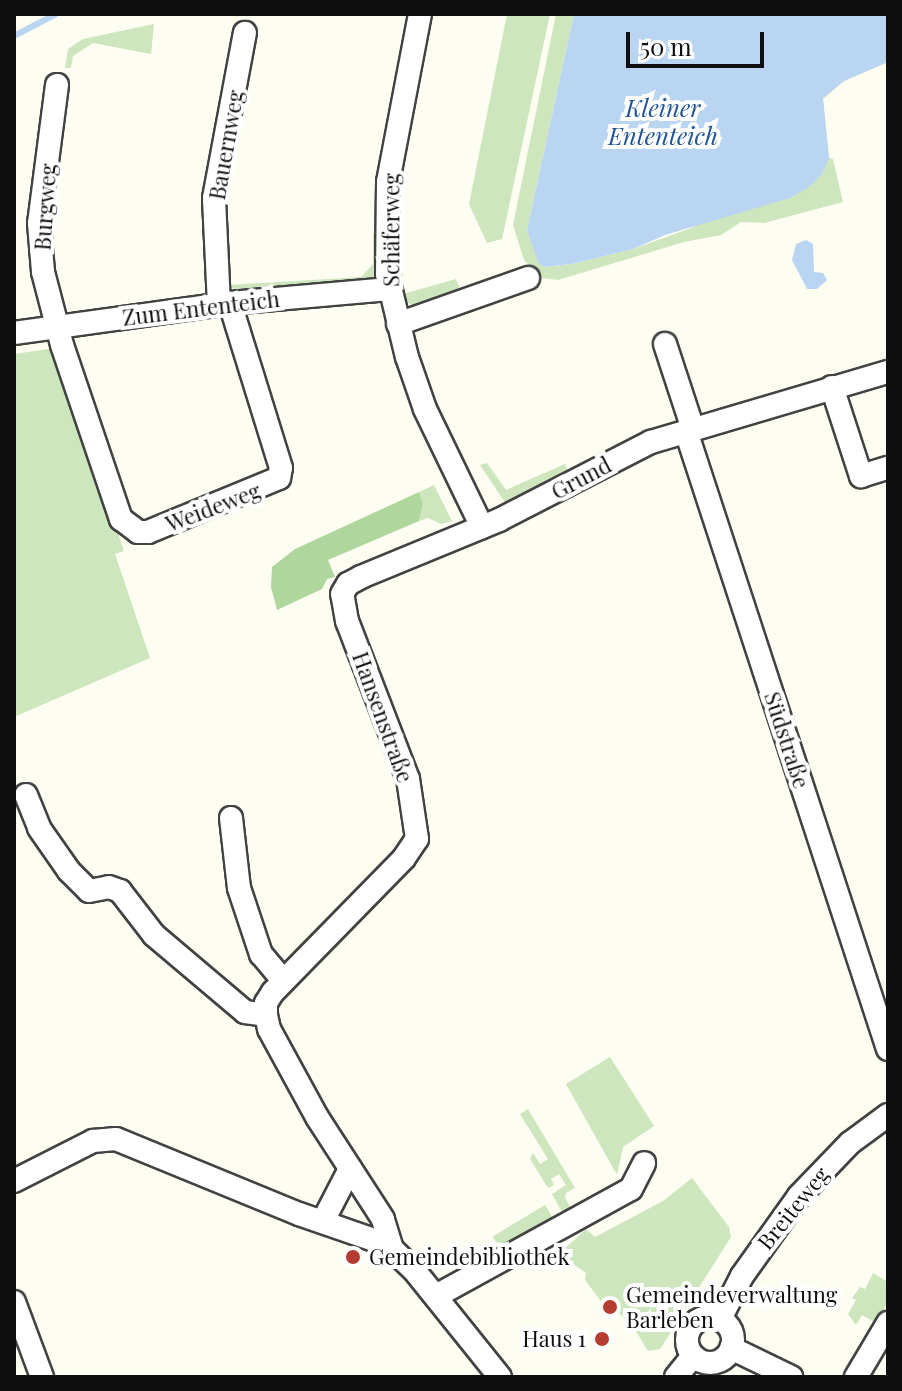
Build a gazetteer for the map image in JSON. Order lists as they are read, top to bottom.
{
  "streets": {
    "street": [
      "Bauernweg",
      "Burgweg",
      "Schäferweg",
      "Zum Ententeich",
      "Grund",
      "Weideweg",
      "Hansenstraße",
      "Südstraße",
      "Breiteweg"
    ]
  },
  "crossings": [
    ["Bauernweg", "Zum Ententeich"],
    ["Bauernweg", "Weideweg"],
    ["Burgweg", "Zum Ententeich"],
    ["Burgweg", "Weideweg"],
    ["Schäferweg", "Zum Ententeich"],
    ["Schäferweg", "Grund"],
    ["Zum Ententeich", "Weideweg"],
    ["Grund", "Hansenstraße"],
    ["Grund", "Südstraße"]
  ],
  "water": ["Kleiner Ententeich"],
  "places": ["Gemeindebibliothek", "Gemeindeverwaltung Barleben", "Haus 1"],
  "scale_bar": "50 m"
}
